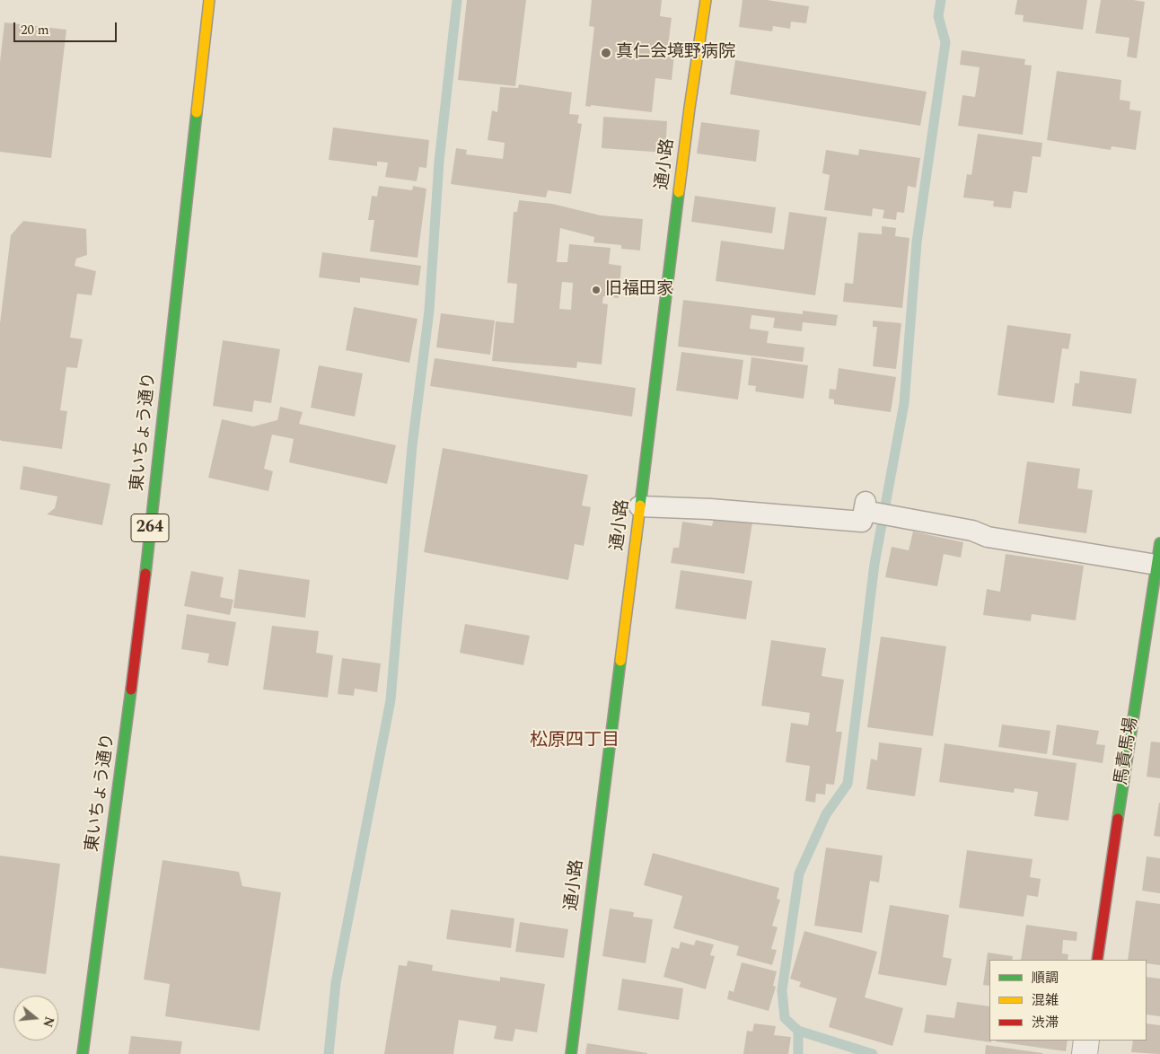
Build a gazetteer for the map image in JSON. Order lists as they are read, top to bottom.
{
  "streets": {
    "main road": [
      "通小路",
      "東いちょう通り",
      "264",
      "馬責馬場"
    ]
  },
  "districts": ["松原四丁目"],
  "places": ["真仁会境野病院", "旧福田家"],
  "legend": ["順調", "混雑", "渋滞"],
  "scale_bar": "20 m",
  "north": "right"
}
